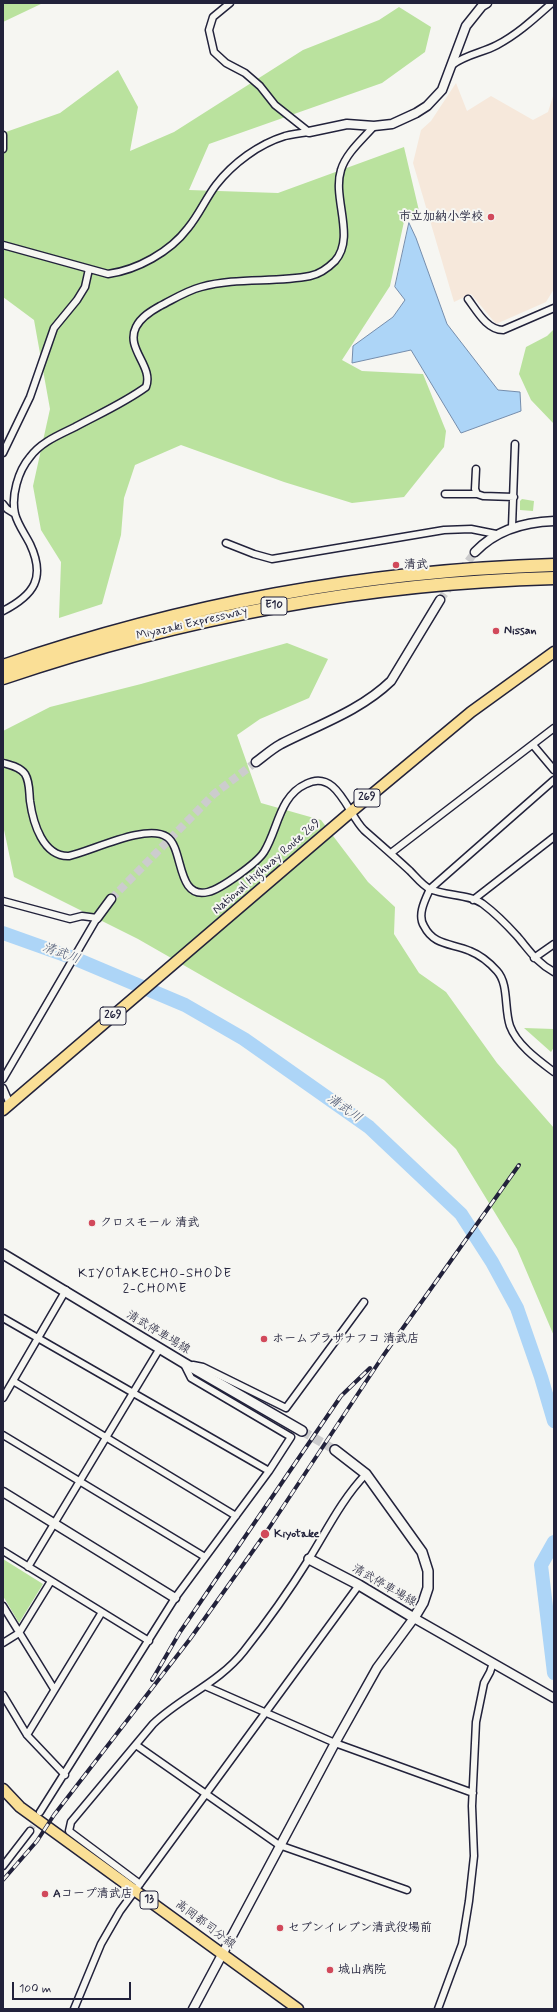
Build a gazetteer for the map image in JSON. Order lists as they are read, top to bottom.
{
  "streets": {
    "highway": ["E10", "Miyazaki Expressway"],
    "main road": [
      "269",
      "National Highway Route 269",
      "清武停車場線",
      "13",
      "高岡都司分線"
    ]
  },
  "districts": ["KIYOTAKECHO-SHODE 2-CHOME"],
  "water": ["清武川"],
  "places": [
    "市立加納小学校",
    "清武",
    "Nissan",
    "クロスモール 清武",
    "ホームプラザナフコ 清武店",
    "Kiyotake",
    "Aコープ清武店",
    "セブンイレブン清武役場前",
    "城山病院"
  ],
  "scale_bar": "100 m"
}
